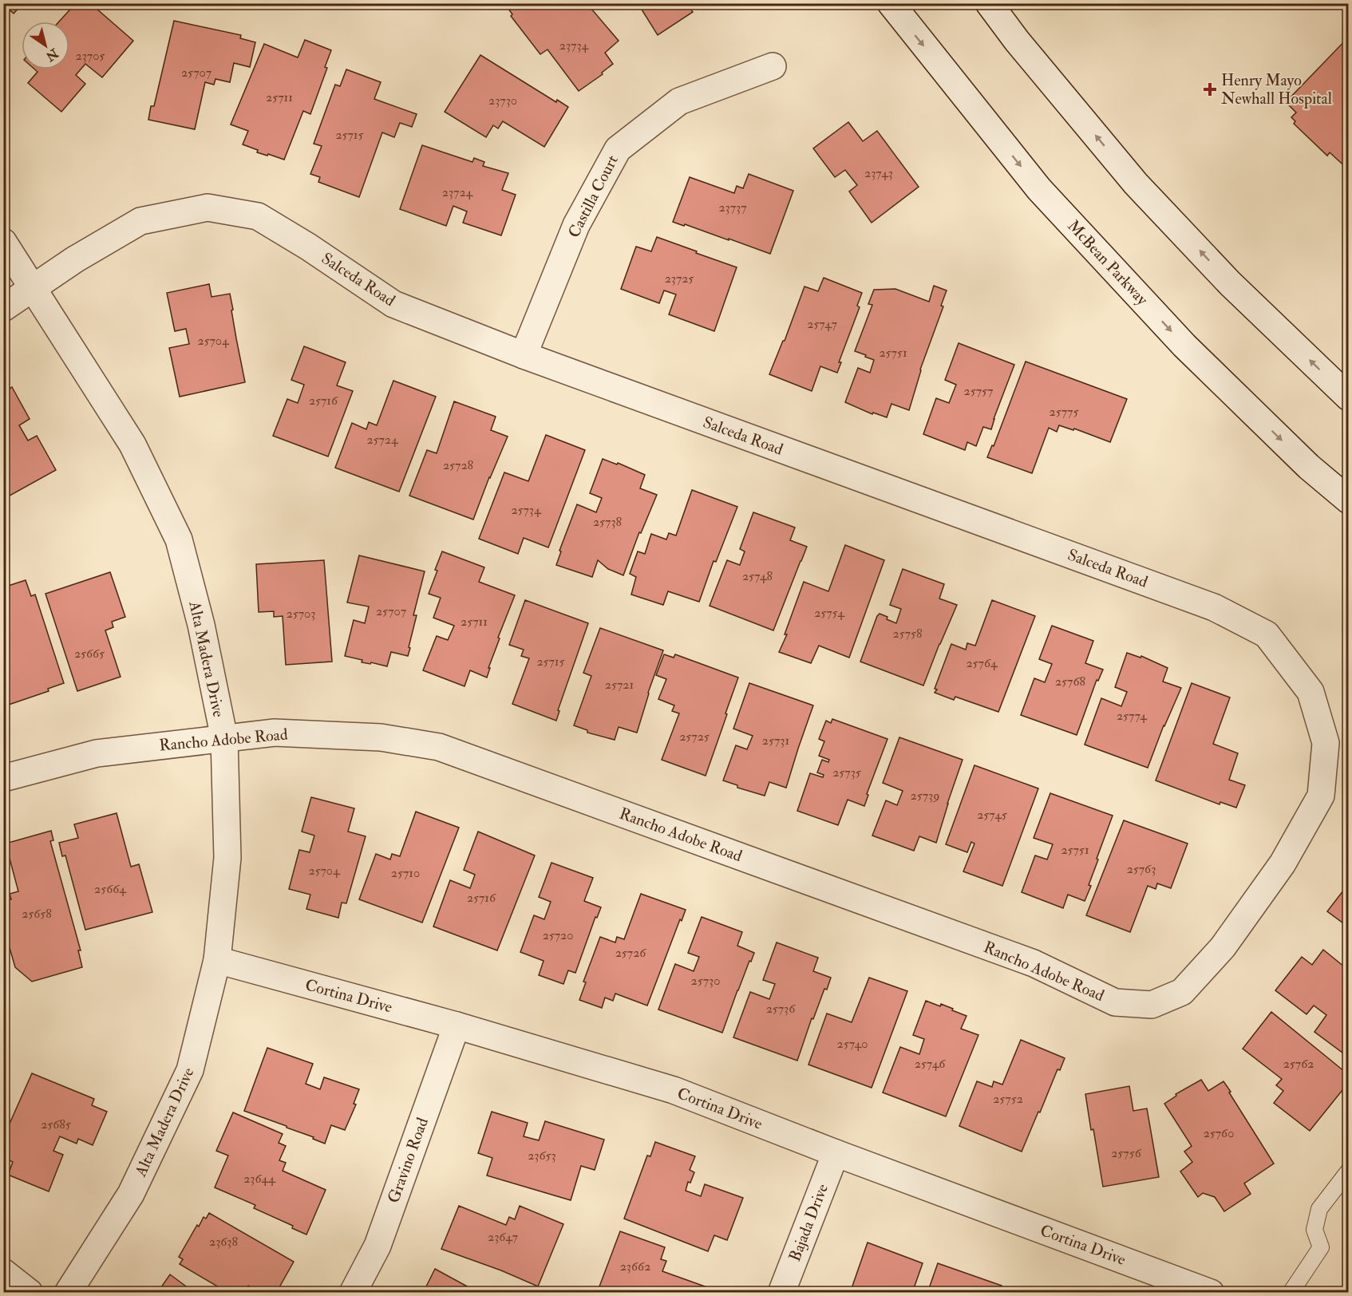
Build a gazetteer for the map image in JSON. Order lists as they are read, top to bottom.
{
  "streets": {
    "street": [
      "Castilla Court",
      "McBean Parkway",
      "Salceda Road",
      "Alta Madera Drive",
      "Rancho Adobe Road",
      "Cortina Drive",
      "Gravino Road",
      "Bajada Drive"
    ]
  },
  "crossings": [
    ["Castilla Court", "Salceda Road"],
    ["Salceda Road", "Alta Madera Drive"],
    ["Salceda Road", "Rancho Adobe Road"],
    ["Alta Madera Drive", "Rancho Adobe Road"],
    ["Alta Madera Drive", "Cortina Drive"],
    ["Cortina Drive", "Gravino Road"],
    ["Cortina Drive", "Bajada Drive"]
  ],
  "places": {
    "health": ["Henry Mayo Newhall Hospital"]
  },
  "house_numbers": [
    "23734",
    "23705",
    "25707",
    "25711",
    "23730",
    "25715",
    "23743",
    "23724",
    "23737",
    "23725",
    "25747",
    "25704",
    "25751",
    "25757",
    "25716",
    "25775",
    "25724",
    "25728",
    "25734",
    "25738",
    "25748",
    "25707",
    "25754",
    "25703",
    "25711",
    "25758",
    "25665",
    "25715",
    "25764",
    "25768",
    "25721",
    "25774",
    "25725",
    "25731",
    "25735",
    "25739",
    "25745",
    "25751",
    "25763",
    "25704",
    "25710",
    "25664",
    "25716",
    "25658",
    "25720",
    "25726",
    "25730",
    "25736",
    "25740",
    "25746",
    "25762",
    "25752",
    "25685",
    "25760",
    "25756",
    "23653",
    "23644",
    "23647",
    "23638",
    "23662"
  ],
  "north": "bottom right"
}
